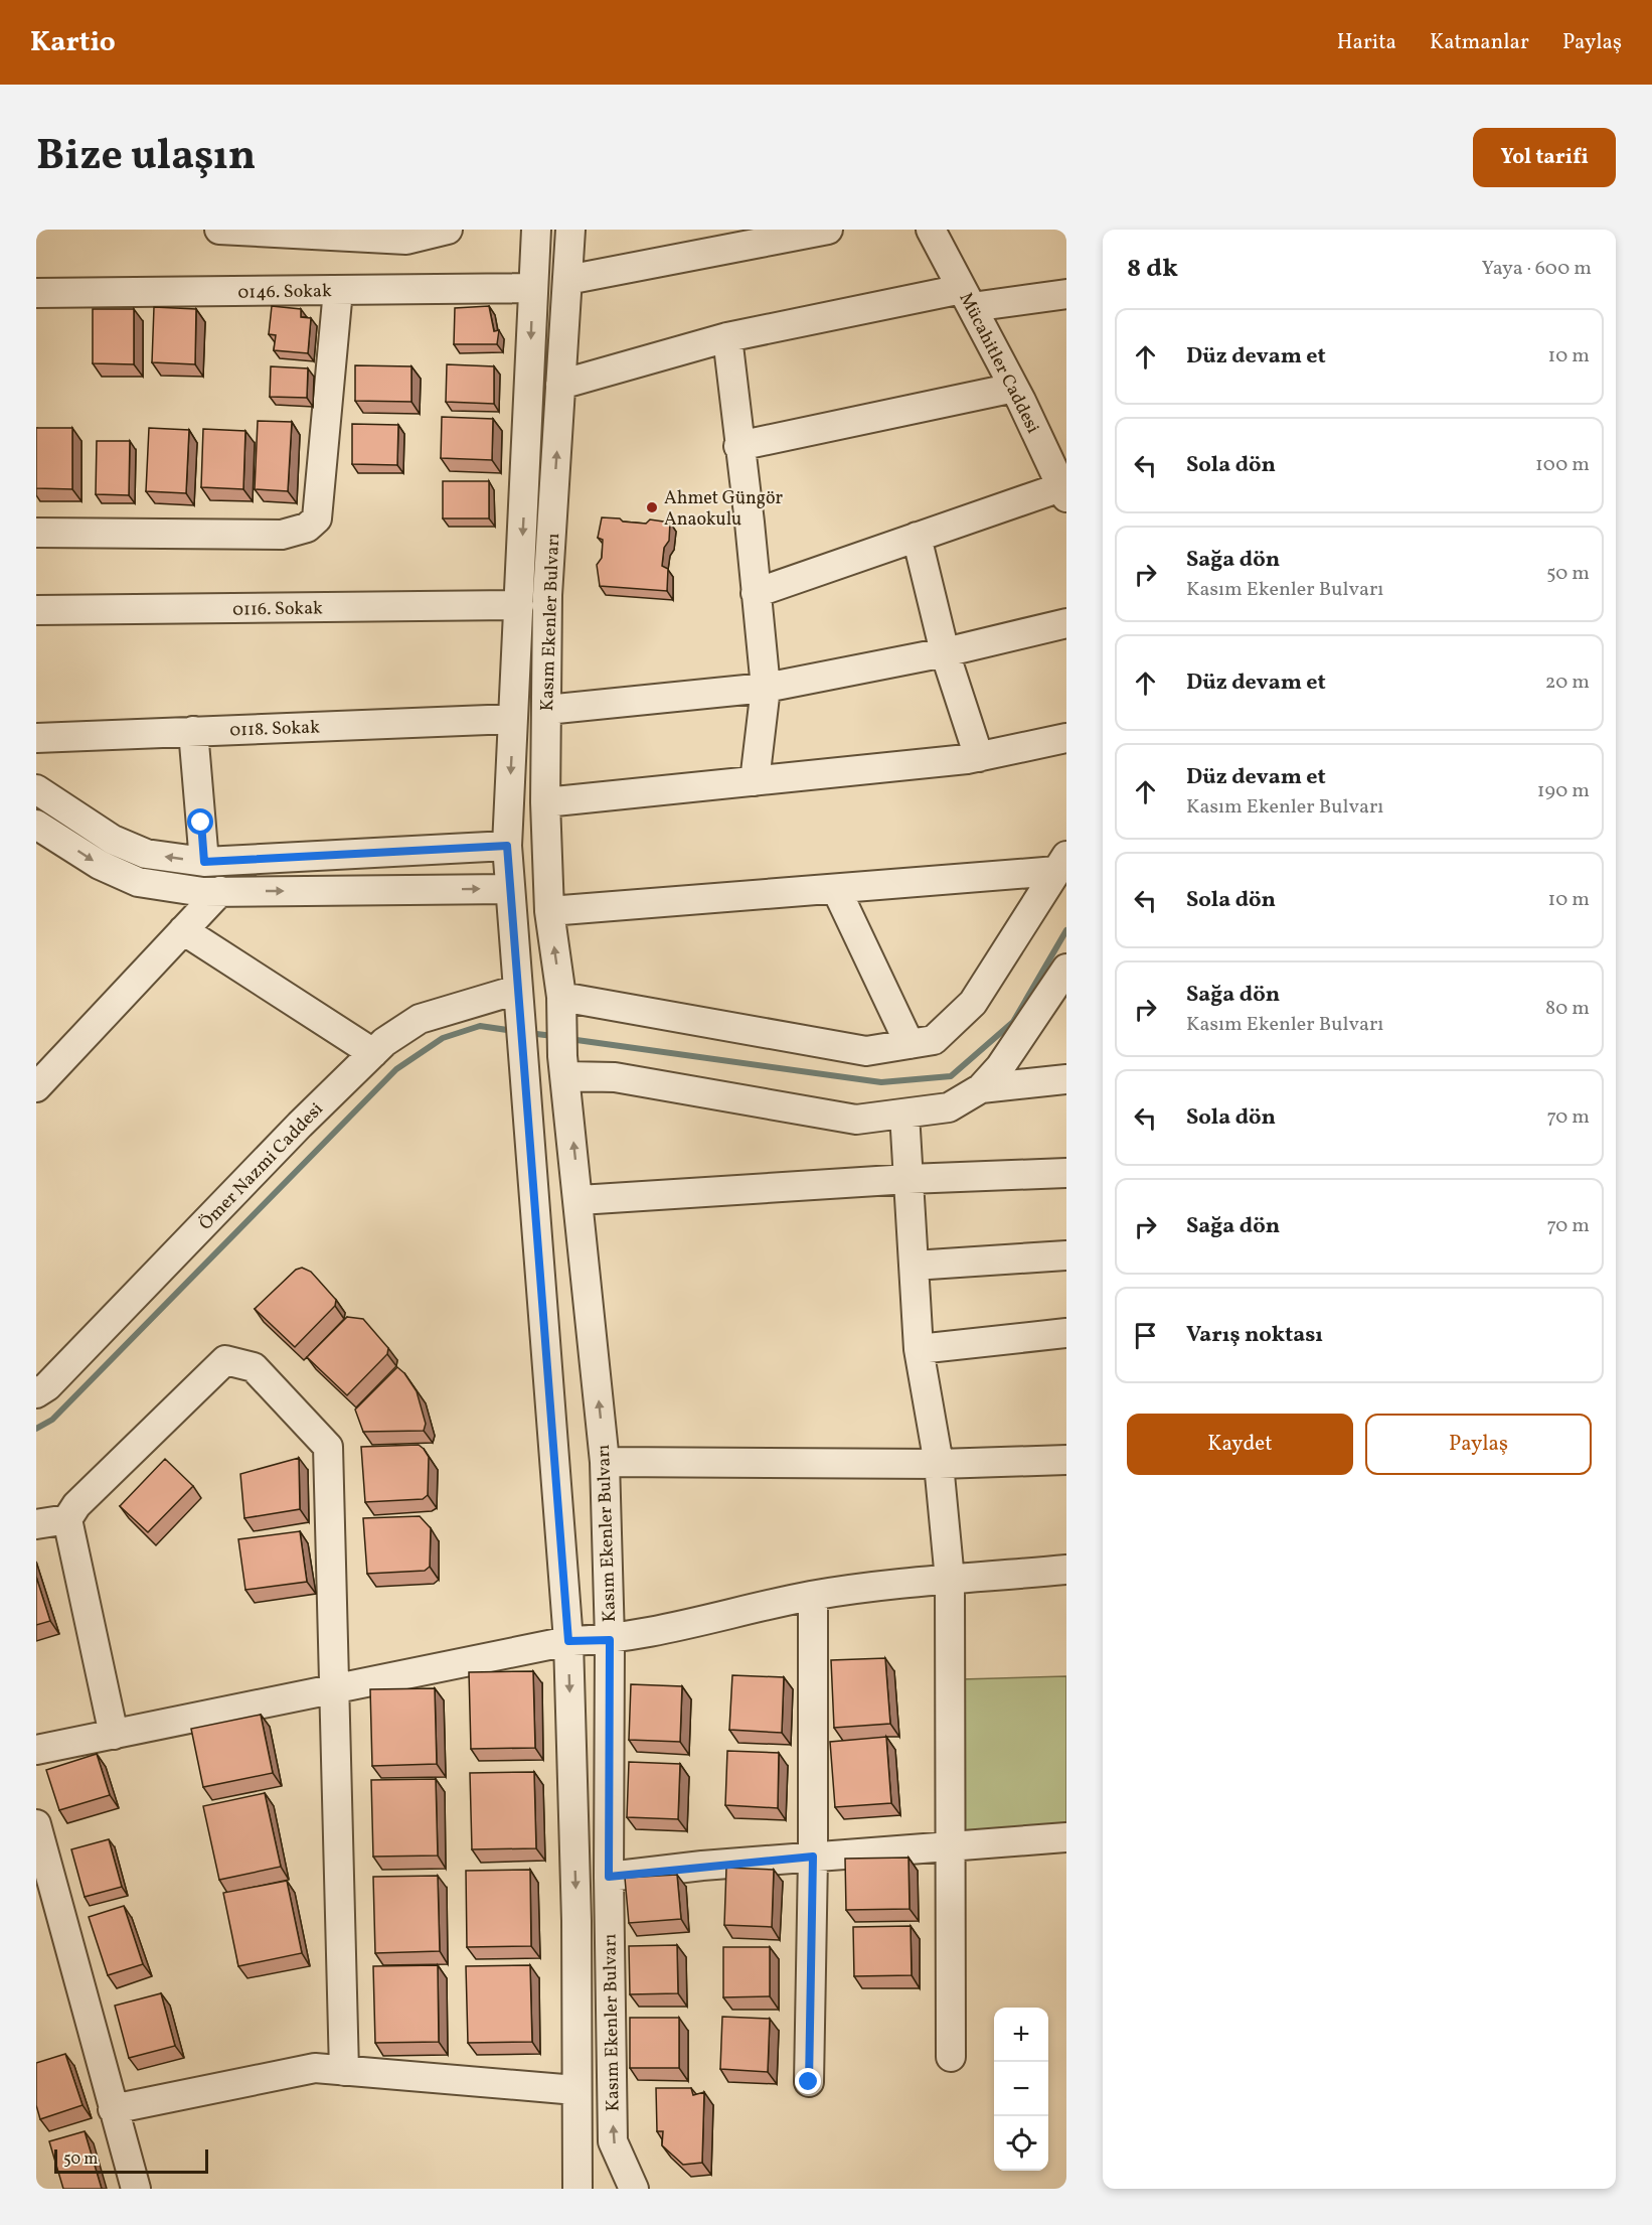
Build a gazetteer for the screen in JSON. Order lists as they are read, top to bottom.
{
  "streets": {
    "street": [
      "0146. Sokak",
      "Mücahitler Caddesi",
      "0116. Sokak",
      "Kasım Ekenler Bulvarı",
      "0118. Sokak",
      "Ömer Nazmi Caddesi"
    ]
  },
  "crossings": [
    ["0146. Sokak", "Kasım Ekenler Bulvarı"],
    ["0116. Sokak", "Kasım Ekenler Bulvarı"],
    ["Kasım Ekenler Bulvarı", "0118. Sokak"],
    ["Kasım Ekenler Bulvarı", "Ömer Nazmi Caddesi"]
  ],
  "places": ["Ahmet Güngör Anaokulu"],
  "scale_bar": "50 m",
  "page": {
    "header": "Kartio",
    "nav": ["Harita", "Katmanlar", "Paylaş"],
    "title": "Bize ulaşın",
    "buttons": [
      "Yol tarifi",
      ["Kaydet", "Paylaş"]
    ],
    "heading": ["8 dk", "Yaya · 600 m"],
    "list": [
      ["Düz devam et", "10 m"],
      ["Sola dön", "100 m"],
      ["Sağa dön", "Kasım Ekenler Bulvarı", "50 m"],
      ["Düz devam et", "20 m"],
      ["Düz devam et", "Kasım Ekenler Bulvarı", "190 m"],
      ["Sola dön", "10 m"],
      ["Sağa dön", "Kasım Ekenler Bulvarı", "80 m"],
      ["Sola dön", "70 m"],
      ["Sağa dön", "70 m"],
      "Varış noktası"
    ],
    "map_buttons": ["+", "−"],
    "scale": "50 m"
  }
}
